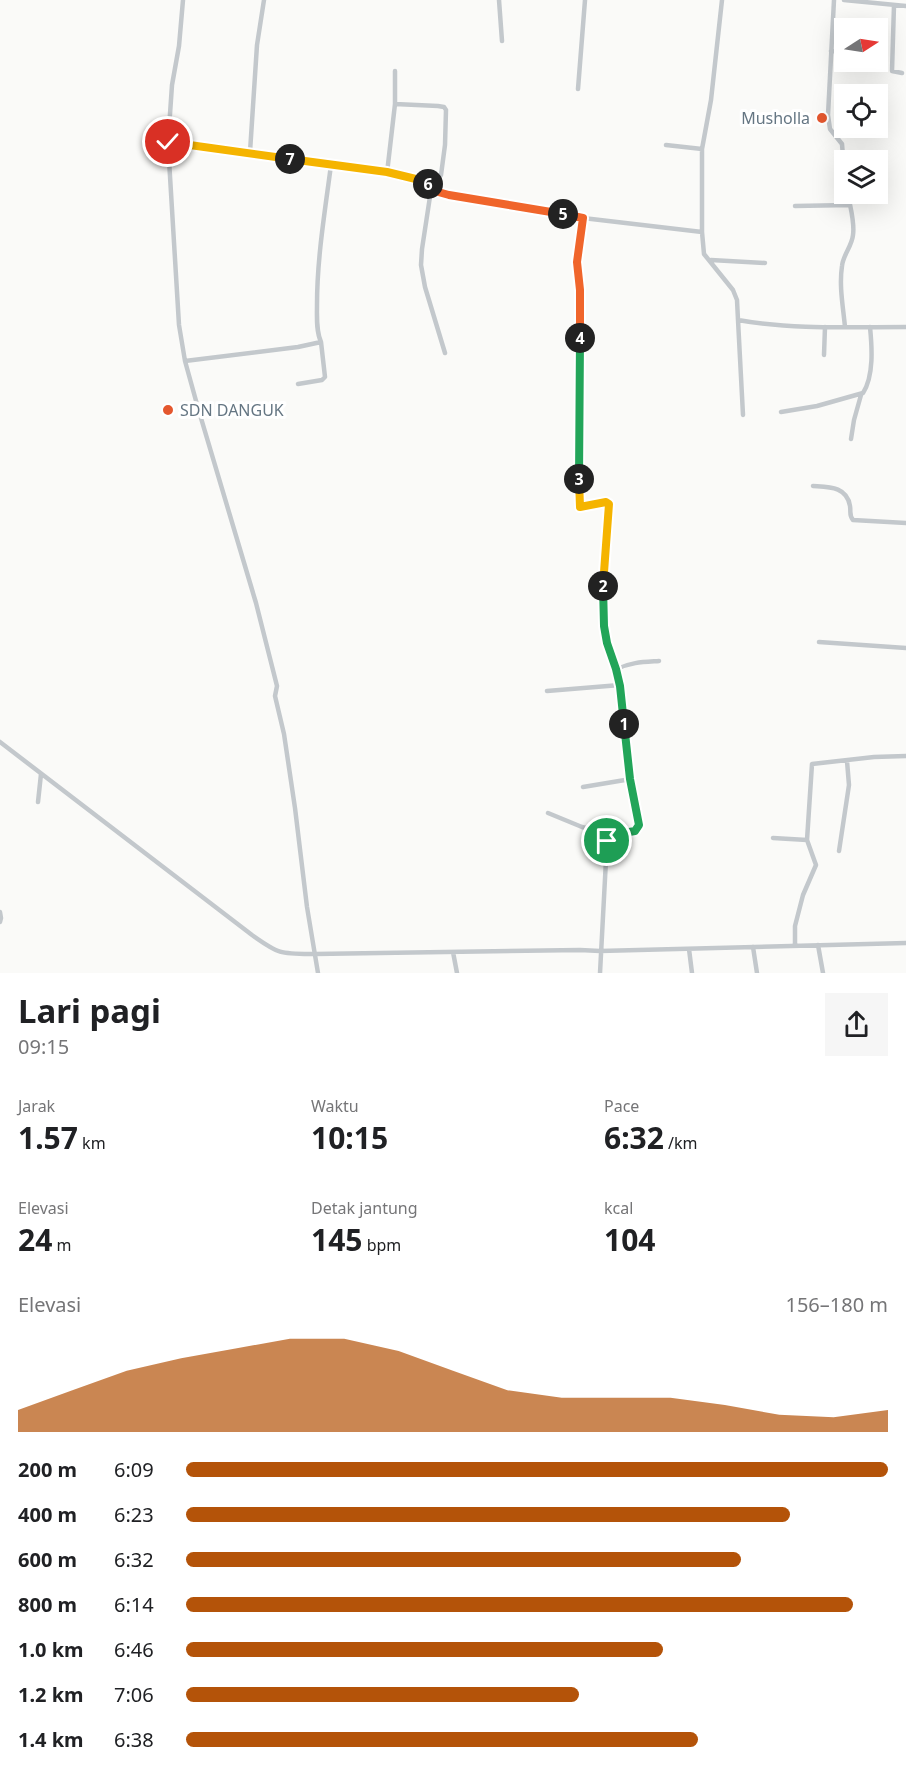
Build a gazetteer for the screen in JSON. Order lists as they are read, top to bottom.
{
  "places": ["Musholla", "SDN DANGUK"],
  "north": "right",
  "page": {
    "pins": [
      "7",
      "6",
      "5",
      "4",
      "3",
      "2",
      "1"
    ],
    "heading": ["Lari pagi", "09:15"],
    "stats": [
      ["Jarak", "1.57 km"],
      ["Waktu", "10:15"],
      ["Pace", "6:32 /km"],
      ["Elevasi", "24 m"],
      ["Detak jantung", "145 bpm"],
      ["kcal", "104"]
    ],
    "chart": ["Elevasi", "156–180 m"],
    "list": [
      {
        "name": "200 m",
        "note": "6:09"
      },
      {
        "name": "400 m",
        "note": "6:23"
      },
      {
        "name": "600 m",
        "note": "6:32"
      },
      {
        "name": "800 m",
        "note": "6:14"
      },
      {
        "name": "1.0 km",
        "note": "6:46"
      },
      {
        "name": "1.2 km",
        "note": "7:06"
      },
      {
        "name": "1.4 km",
        "note": "6:38"
      }
    ]
  }
}
